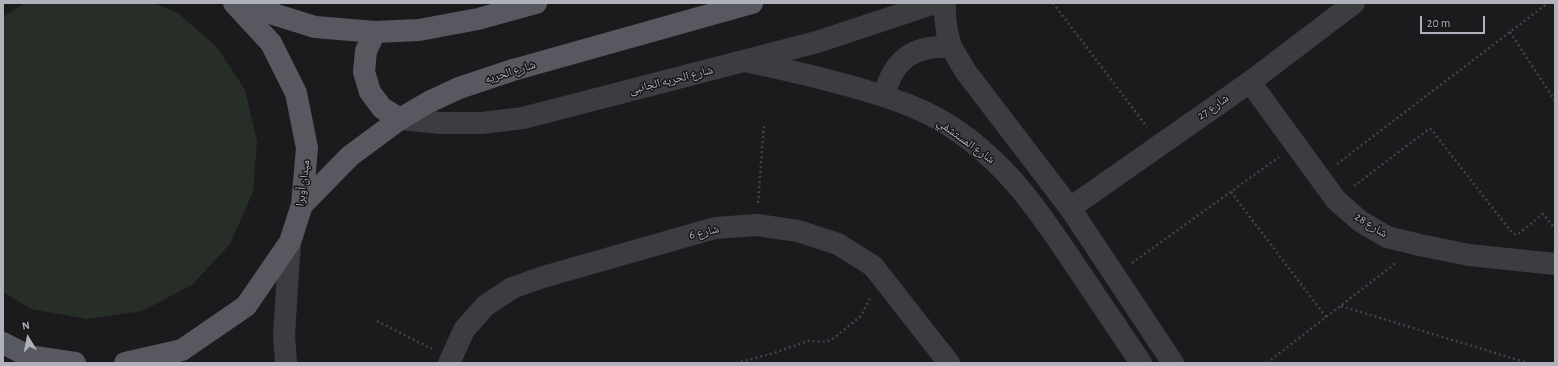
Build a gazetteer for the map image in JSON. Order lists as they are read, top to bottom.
{
  "streets": {
    "main road": ["شارع الحريه", "ميدان أوبرا"],
    "street": [
      "شارع الحريه الجانبى",
      "شارع 27",
      "شارع المستشفي",
      "شارع 28",
      "شارع 6"
    ]
  },
  "crossings": [
    ["شارع الحريه", "شارع الحريه الجانبى"],
    ["شارع الحريه", "ميدان أوبرا"],
    ["شارع الحريه الجانبى", "شارع المستشفي"],
    ["شارع 27", "شارع 28"]
  ],
  "scale_bar": "20 m",
  "north": "top"
}
